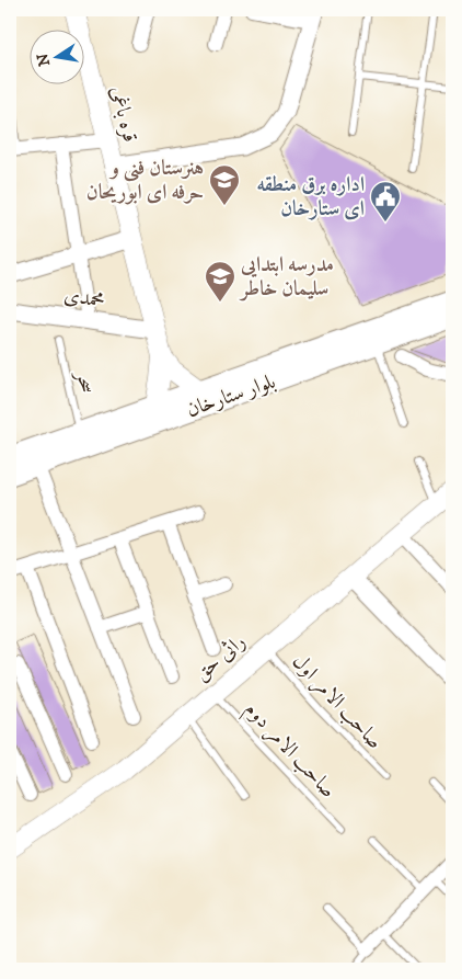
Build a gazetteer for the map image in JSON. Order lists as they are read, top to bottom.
{
  "streets": {
    "main road": ["قره باغی", "بلوار ستارخان", "راثی حق"],
    "street": ["محمدی"],
    "lane": ["سحر", "صاحب الامر اول", "صاحب الامر دوم"]
  },
  "crossings": [
    ["قره باغی", "محمدی"],
    ["قره باغی", "بلوار ستارخان"],
    ["سحر", "بلوار ستارخان"],
    ["راثی حق", "صاحب الامر اول"],
    ["راثی حق", "صاحب الامر دوم"]
  ],
  "places": {
    "school or university": ["هنرستان فنی و حرفه ای ابوریحان", "مدرسه ابتدایی سلیمان خاطر"],
    "public building": ["اداره برق منطقه ای ستارخان"]
  },
  "north": "left"
}
